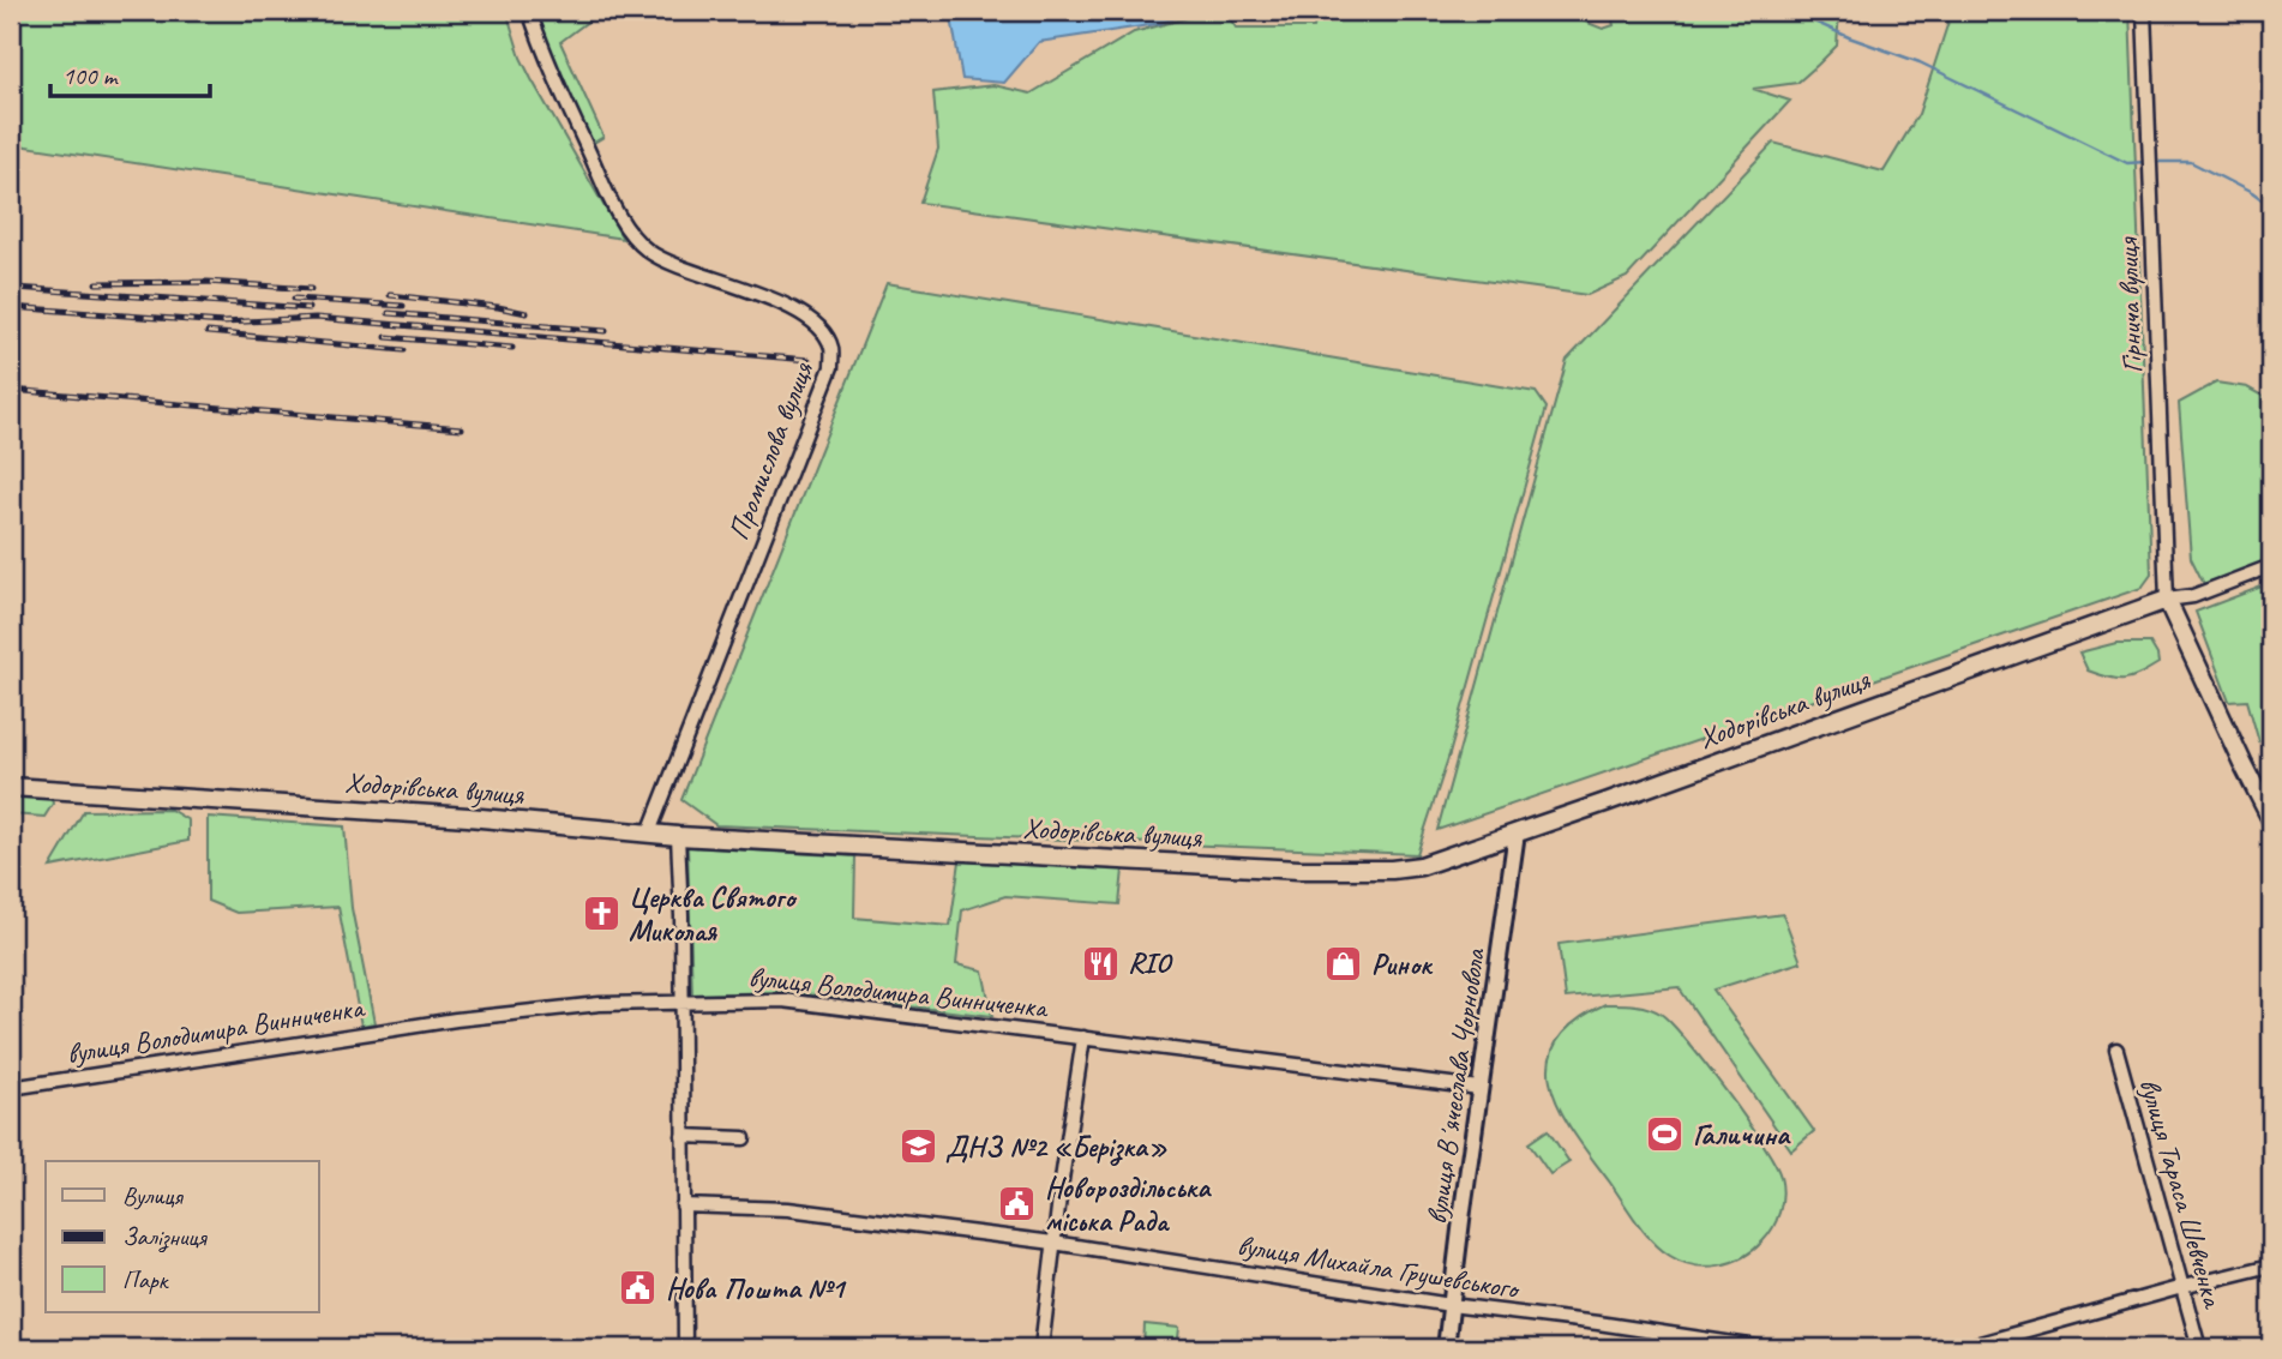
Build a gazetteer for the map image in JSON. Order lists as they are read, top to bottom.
{
  "streets": {
    "main road": ["Ходорівська вулиця"],
    "street": [
      "Гірнича вулиця",
      "Промислова вулиця",
      "вулиця Володимира Винниченка",
      "вулиця Вʼячеслава Чорновола",
      "вулиця Тараса Шевченка",
      "вулиця Михайла Грушевського"
    ]
  },
  "crossings": [
    ["Гірнича вулиця", "Ходорівська вулиця"],
    ["Промислова вулиця", "Ходорівська вулиця"],
    ["Ходорівська вулиця", "вулиця Вʼячеслава Чорновола"],
    ["вулиця Володимира Винниченка", "вулиця Вʼячеслава Чорновола"],
    ["вулиця Вʼячеслава Чорновола", "вулиця Михайла Грушевського"]
  ],
  "places": {
    "church": ["Церква Святого Миколая"],
    "restaurant": ["RIO"],
    "shop": ["Ринок"],
    "sports": ["Галичина"],
    "school or university": ["ДНЗ №2 «Берізка»"],
    "public building": ["Новороздільська міська Рада", "Нова Пошта №1"]
  },
  "legend": ["Вулиця", "Залізниця", "Парк"],
  "scale_bar": "100 m"
}
